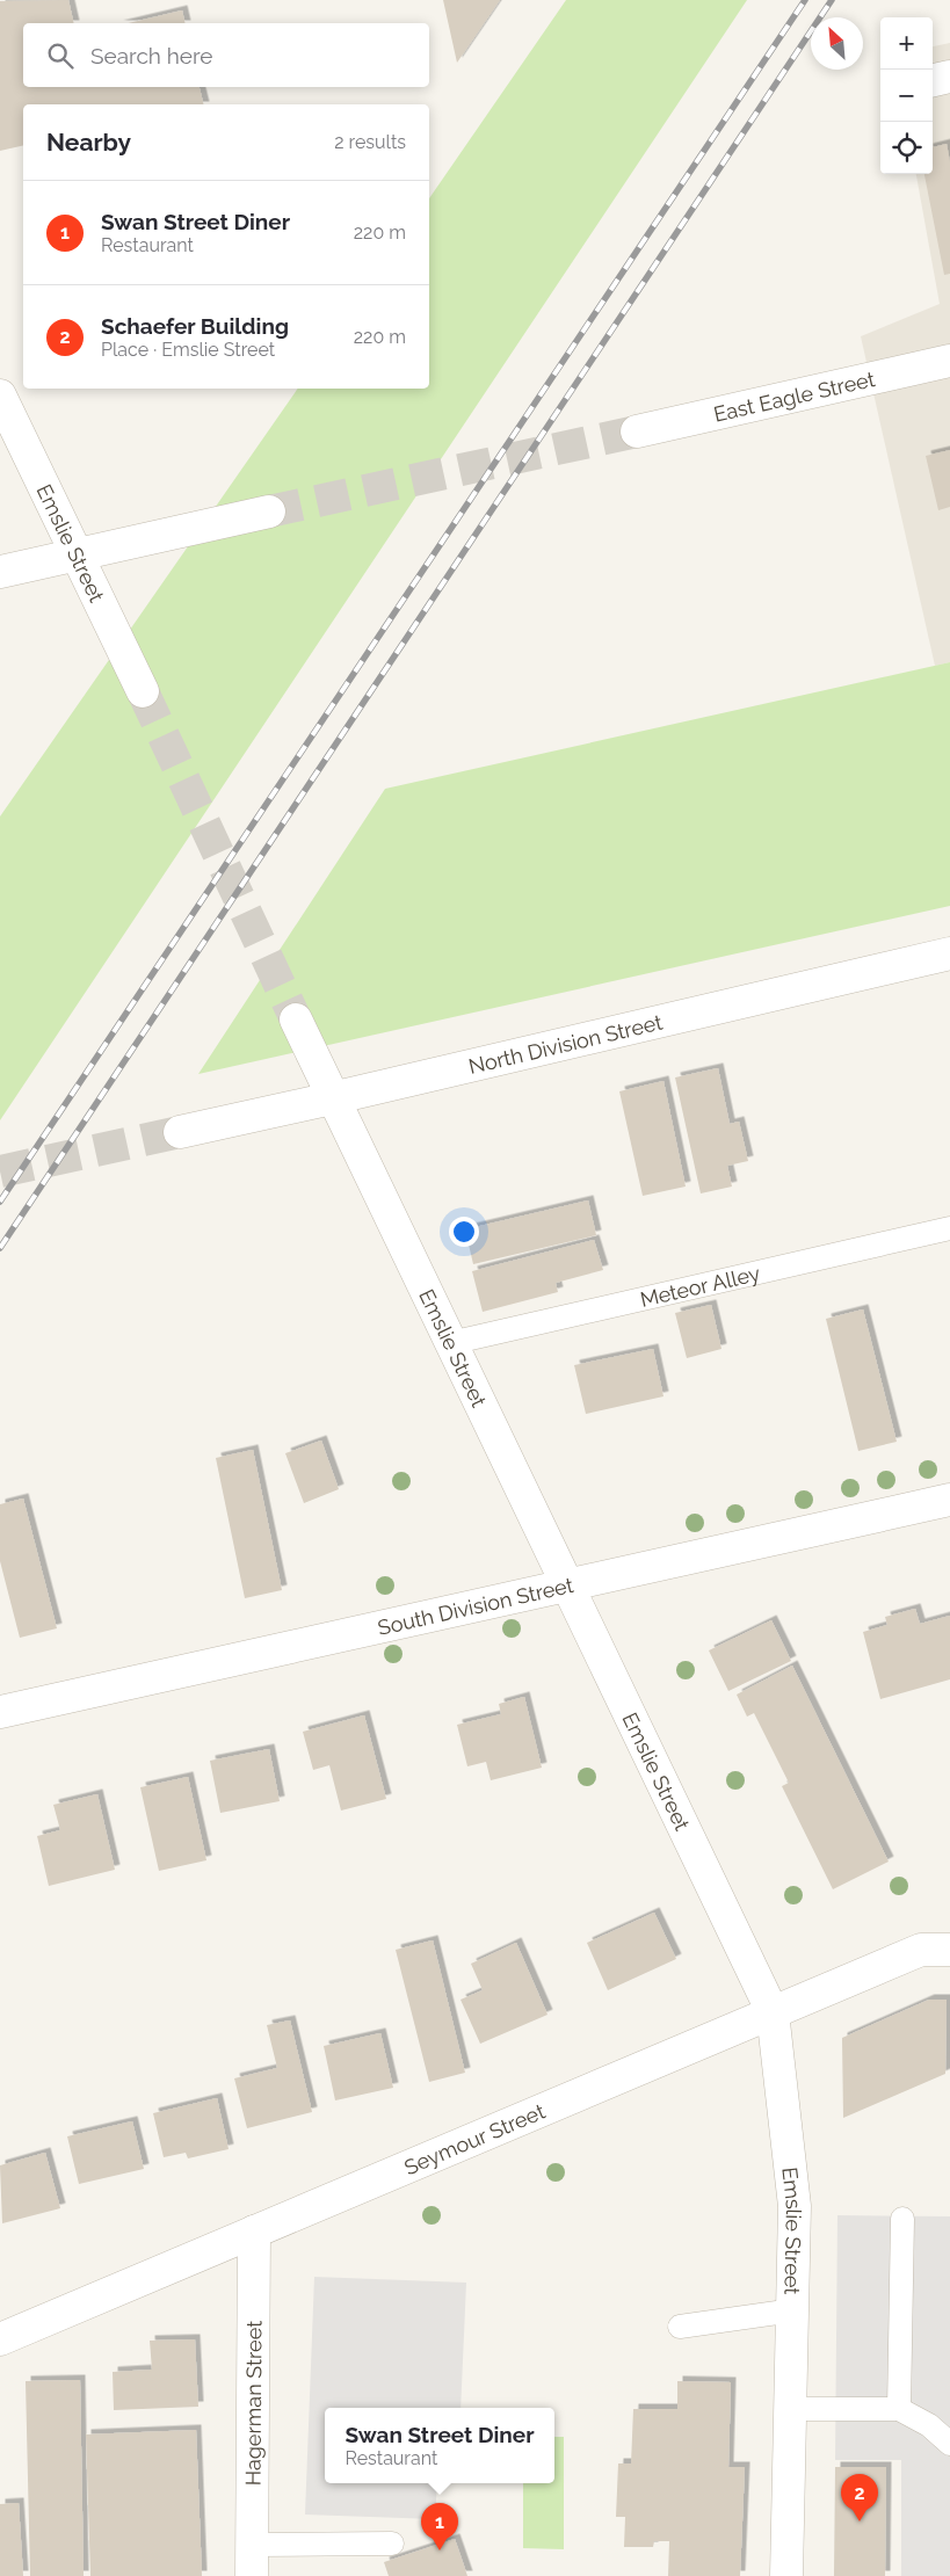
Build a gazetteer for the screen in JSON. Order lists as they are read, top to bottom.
{
  "streets": {
    "street": [
      "East Eagle Street",
      "Emslie Street",
      "North Division Street",
      "South Division Street",
      "Seymour Street",
      "Hagerman Street"
    ],
    "lane": ["Meteor Alley"]
  },
  "crossings": [
    ["Emslie Street", "North Division Street"],
    ["Emslie Street", "Meteor Alley"],
    ["Emslie Street", "South Division Street"],
    ["Emslie Street", "Seymour Street"],
    ["Seymour Street", "Hagerman Street"]
  ],
  "north": "top left",
  "page": {
    "map_buttons": ["+", "−"],
    "search": "Search here",
    "heading": ["Nearby", "2 results"],
    "list": [
      {
        "mark": "1",
        "name": "Swan Street Diner",
        "note": "Restaurant",
        "value": "220 m"
      },
      {
        "mark": "2",
        "name": "Schaefer Building",
        "note": "Place · Emslie Street",
        "value": "220 m"
      }
    ],
    "popup": ["Swan Street Diner", "Restaurant"],
    "pins": ["2", "1"]
  }
}
